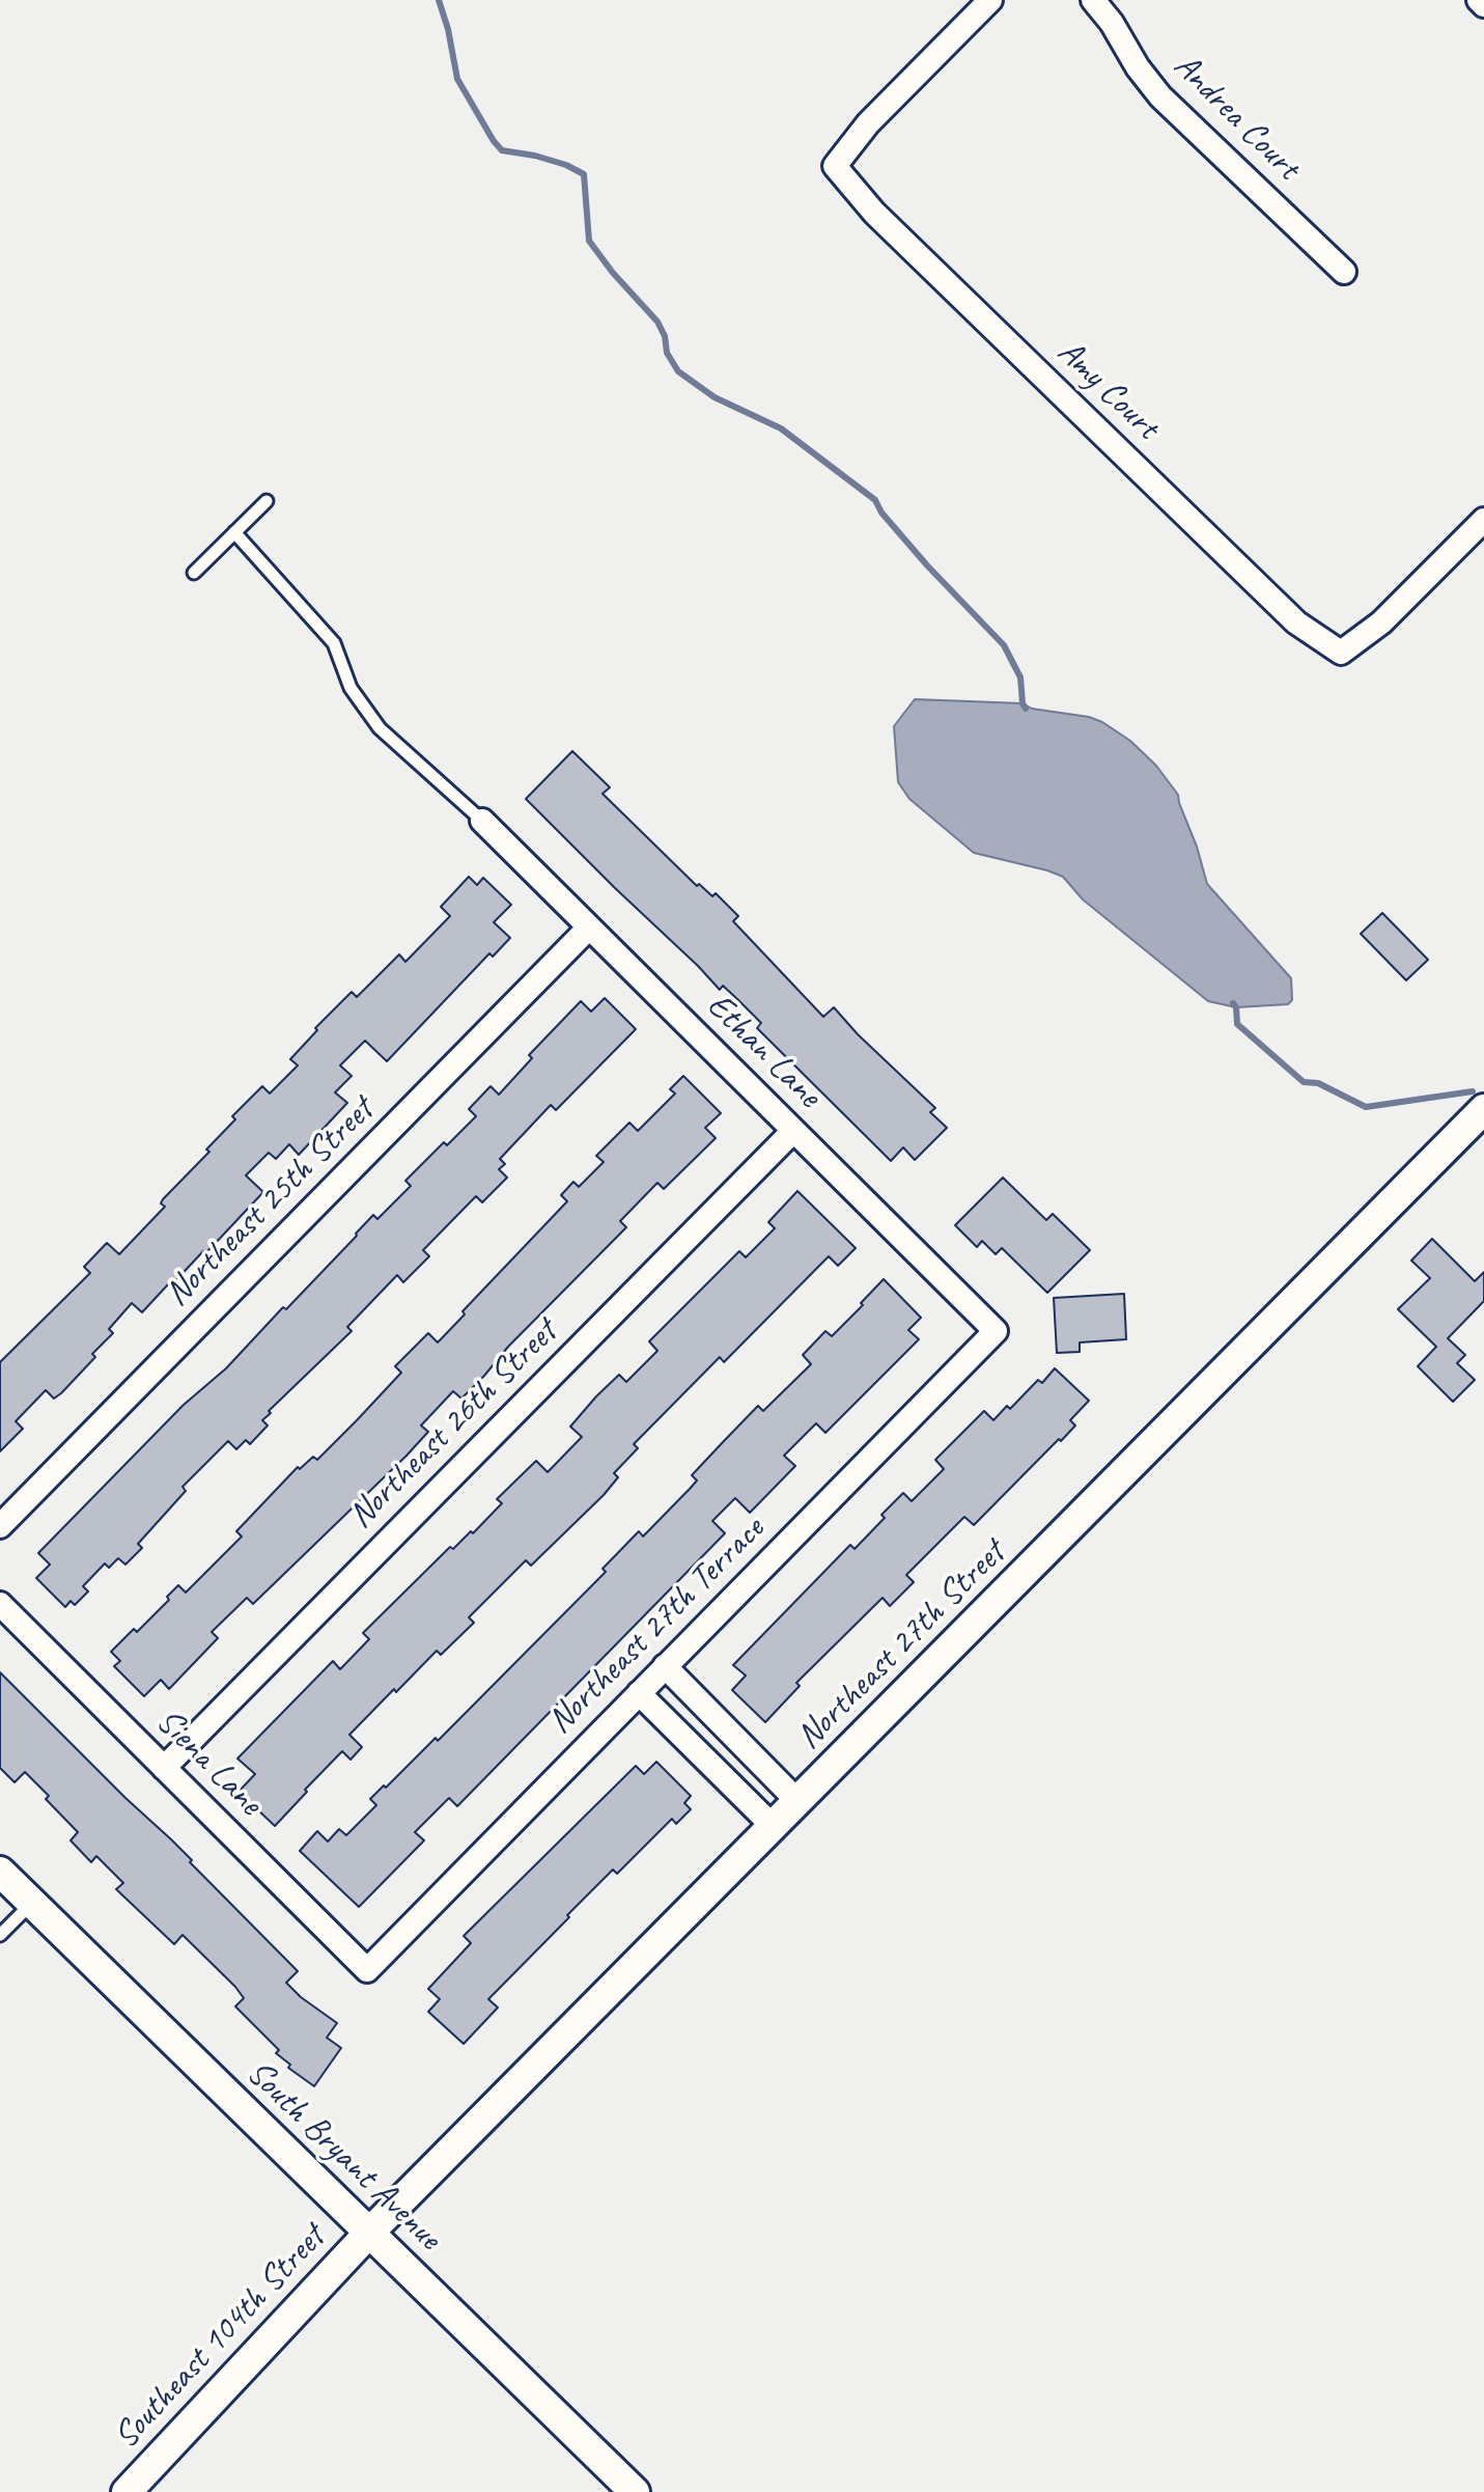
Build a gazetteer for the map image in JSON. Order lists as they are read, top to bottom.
{
  "streets": {
    "street": [
      "Andrea Court",
      "Amy Court",
      "Ethan Lane",
      "Northeast 25th Street",
      "Northeast 26th Street",
      "Northeast 27th Terrace",
      "Northeast 27th Street",
      "Siena Lane",
      "South Bryant Avenue",
      "Southeast 104th Street"
    ]
  },
  "crossings": [
    ["Ethan Lane", "Northeast 25th Street"],
    ["Ethan Lane", "Northeast 26th Street"],
    ["Ethan Lane", "Northeast 27th Terrace"],
    ["Northeast 26th Street", "Siena Lane"],
    ["Northeast 27th Terrace", "Siena Lane"],
    ["Northeast 27th Street", "South Bryant Avenue"],
    ["Northeast 27th Street", "Southeast 104th Street"],
    ["South Bryant Avenue", "Southeast 104th Street"]
  ]
}
